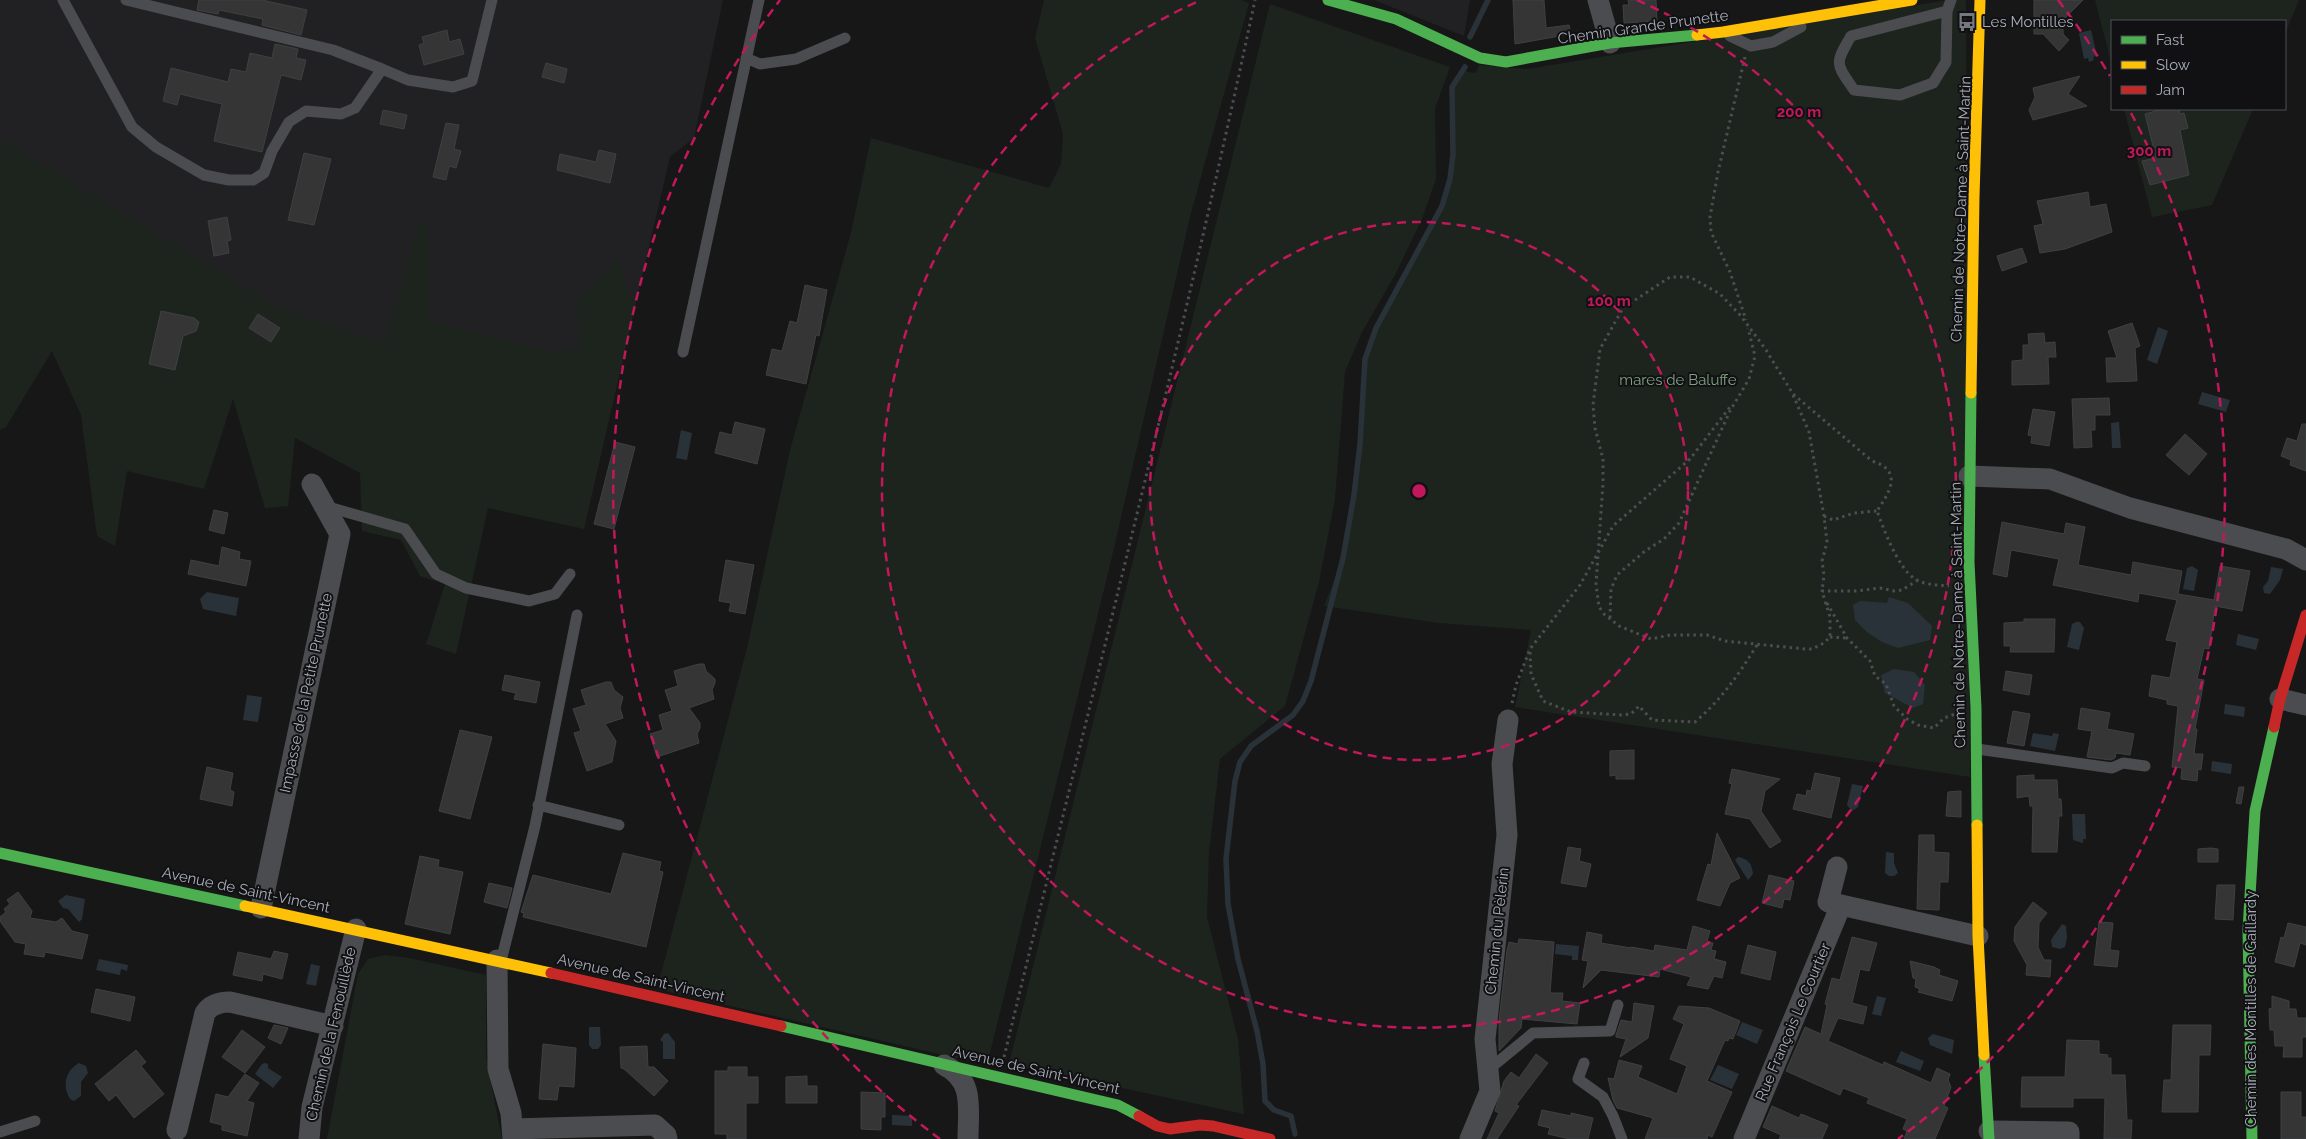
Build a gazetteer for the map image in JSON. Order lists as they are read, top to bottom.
{
  "streets": {
    "street": [
      "Chemin Grande Prunette",
      "Chemin de Notre-Dame à Saint-Martin",
      "Impasse de la Petite Prunette",
      "Avenue de Saint-Vincent",
      "Chemin du Pèlerin",
      "Chemin des Montilles de Gaillardy",
      "Rue François Le Courtier",
      "Chemin de la Fenouillède"
    ]
  },
  "crossings": [
    ["Impasse de la Petite Prunette", "Avenue de Saint-Vincent"],
    ["Avenue de Saint-Vincent", "Chemin de la Fenouillède"]
  ],
  "parks": ["mares de Baluffe"],
  "places": {
    "bus stop": ["Les Montilles"]
  },
  "legend": ["Fast", "Slow", "Jam"],
  "rings": ["200 m", "300 m", "100 m"]
}
